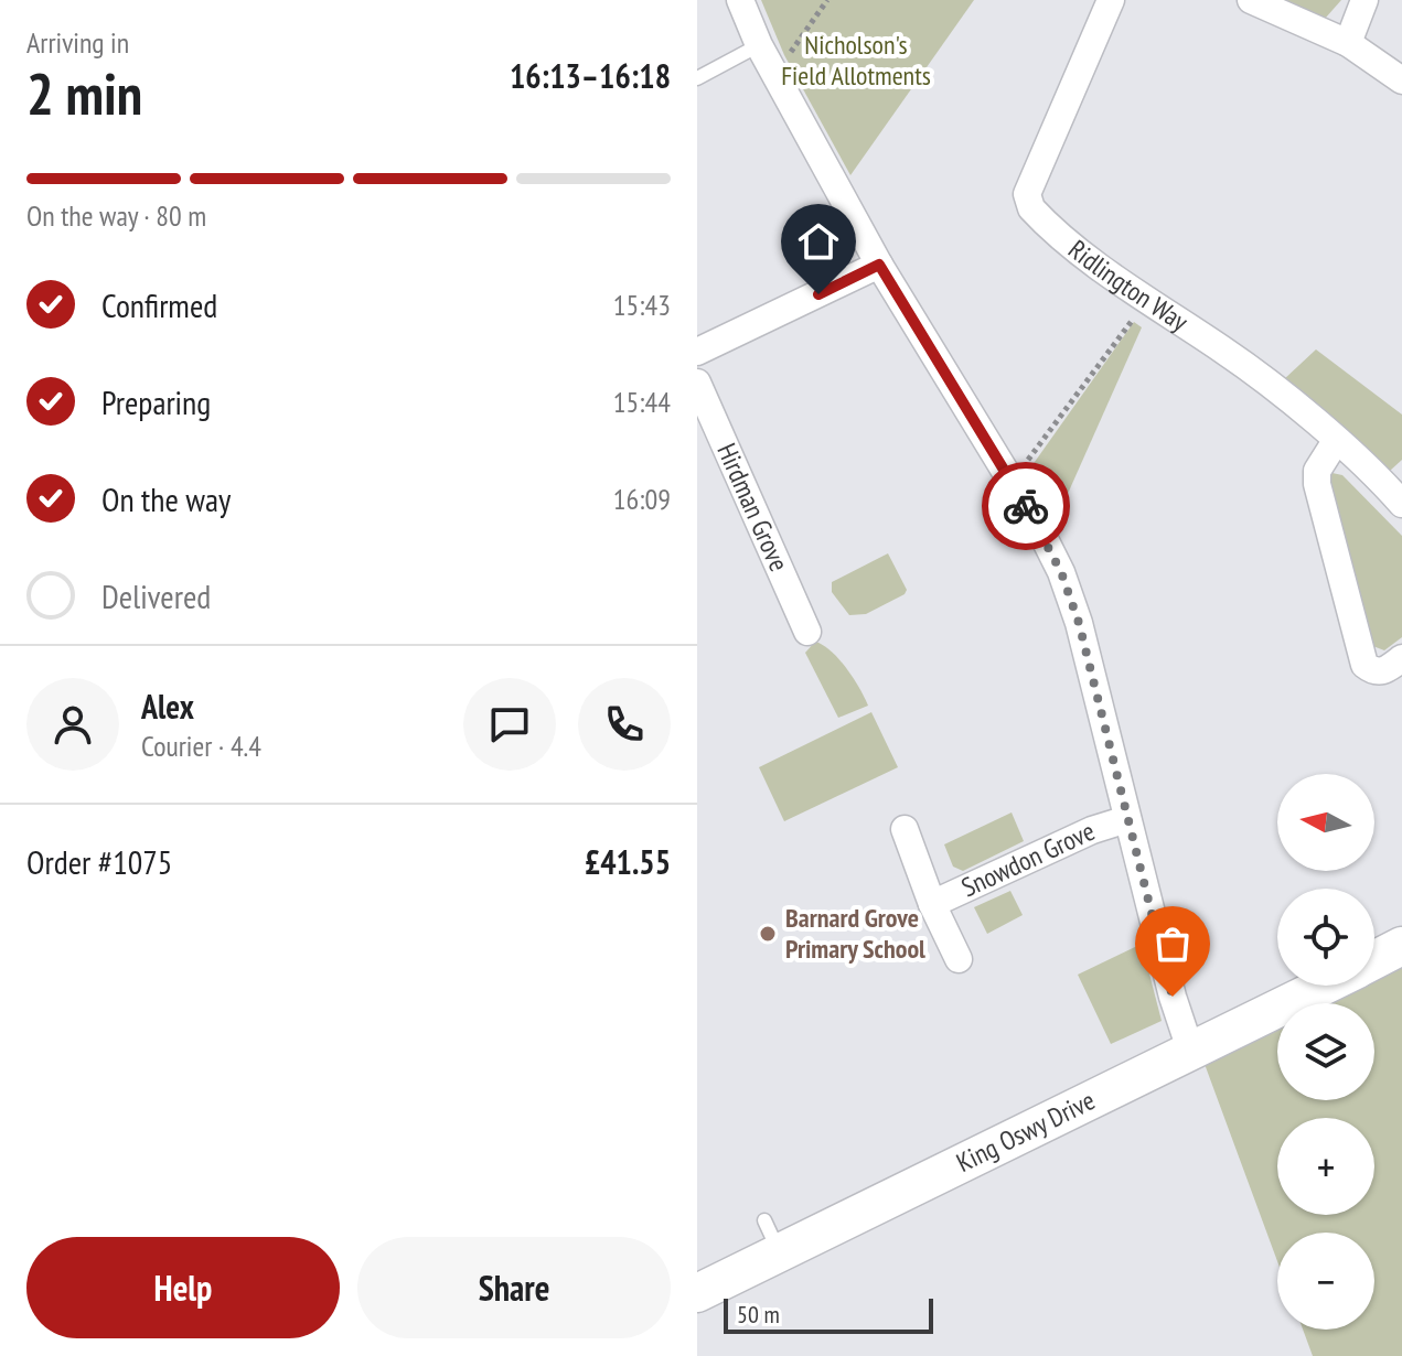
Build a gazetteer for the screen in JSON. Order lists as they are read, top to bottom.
{
  "streets": {
    "street": [
      "Ridlington Way",
      "Hirdman Grove",
      "Snowdon Grove",
      "King Oswy Drive"
    ]
  },
  "parks": ["Nicholson's Field Allotments"],
  "places": ["Barnard Grove Primary School"],
  "scale_bar": "50 m",
  "north": "left",
  "page": {
    "heading": ["2 min", "Arriving in", "16:13–16:18"],
    "panel": [
      "Alex",
      "Courier · 4.4",
      "Order #1075",
      "£41.55"
    ],
    "bar": "On the way · 80 m",
    "list": [
      ["Confirmed", "15:43"],
      ["Preparing", "15:44"],
      ["On the way", "16:09"],
      "Delivered"
    ],
    "map_buttons": ["+", "−"],
    "buttons": ["Help", "Share"],
    "scale": "50 m"
  }
}
